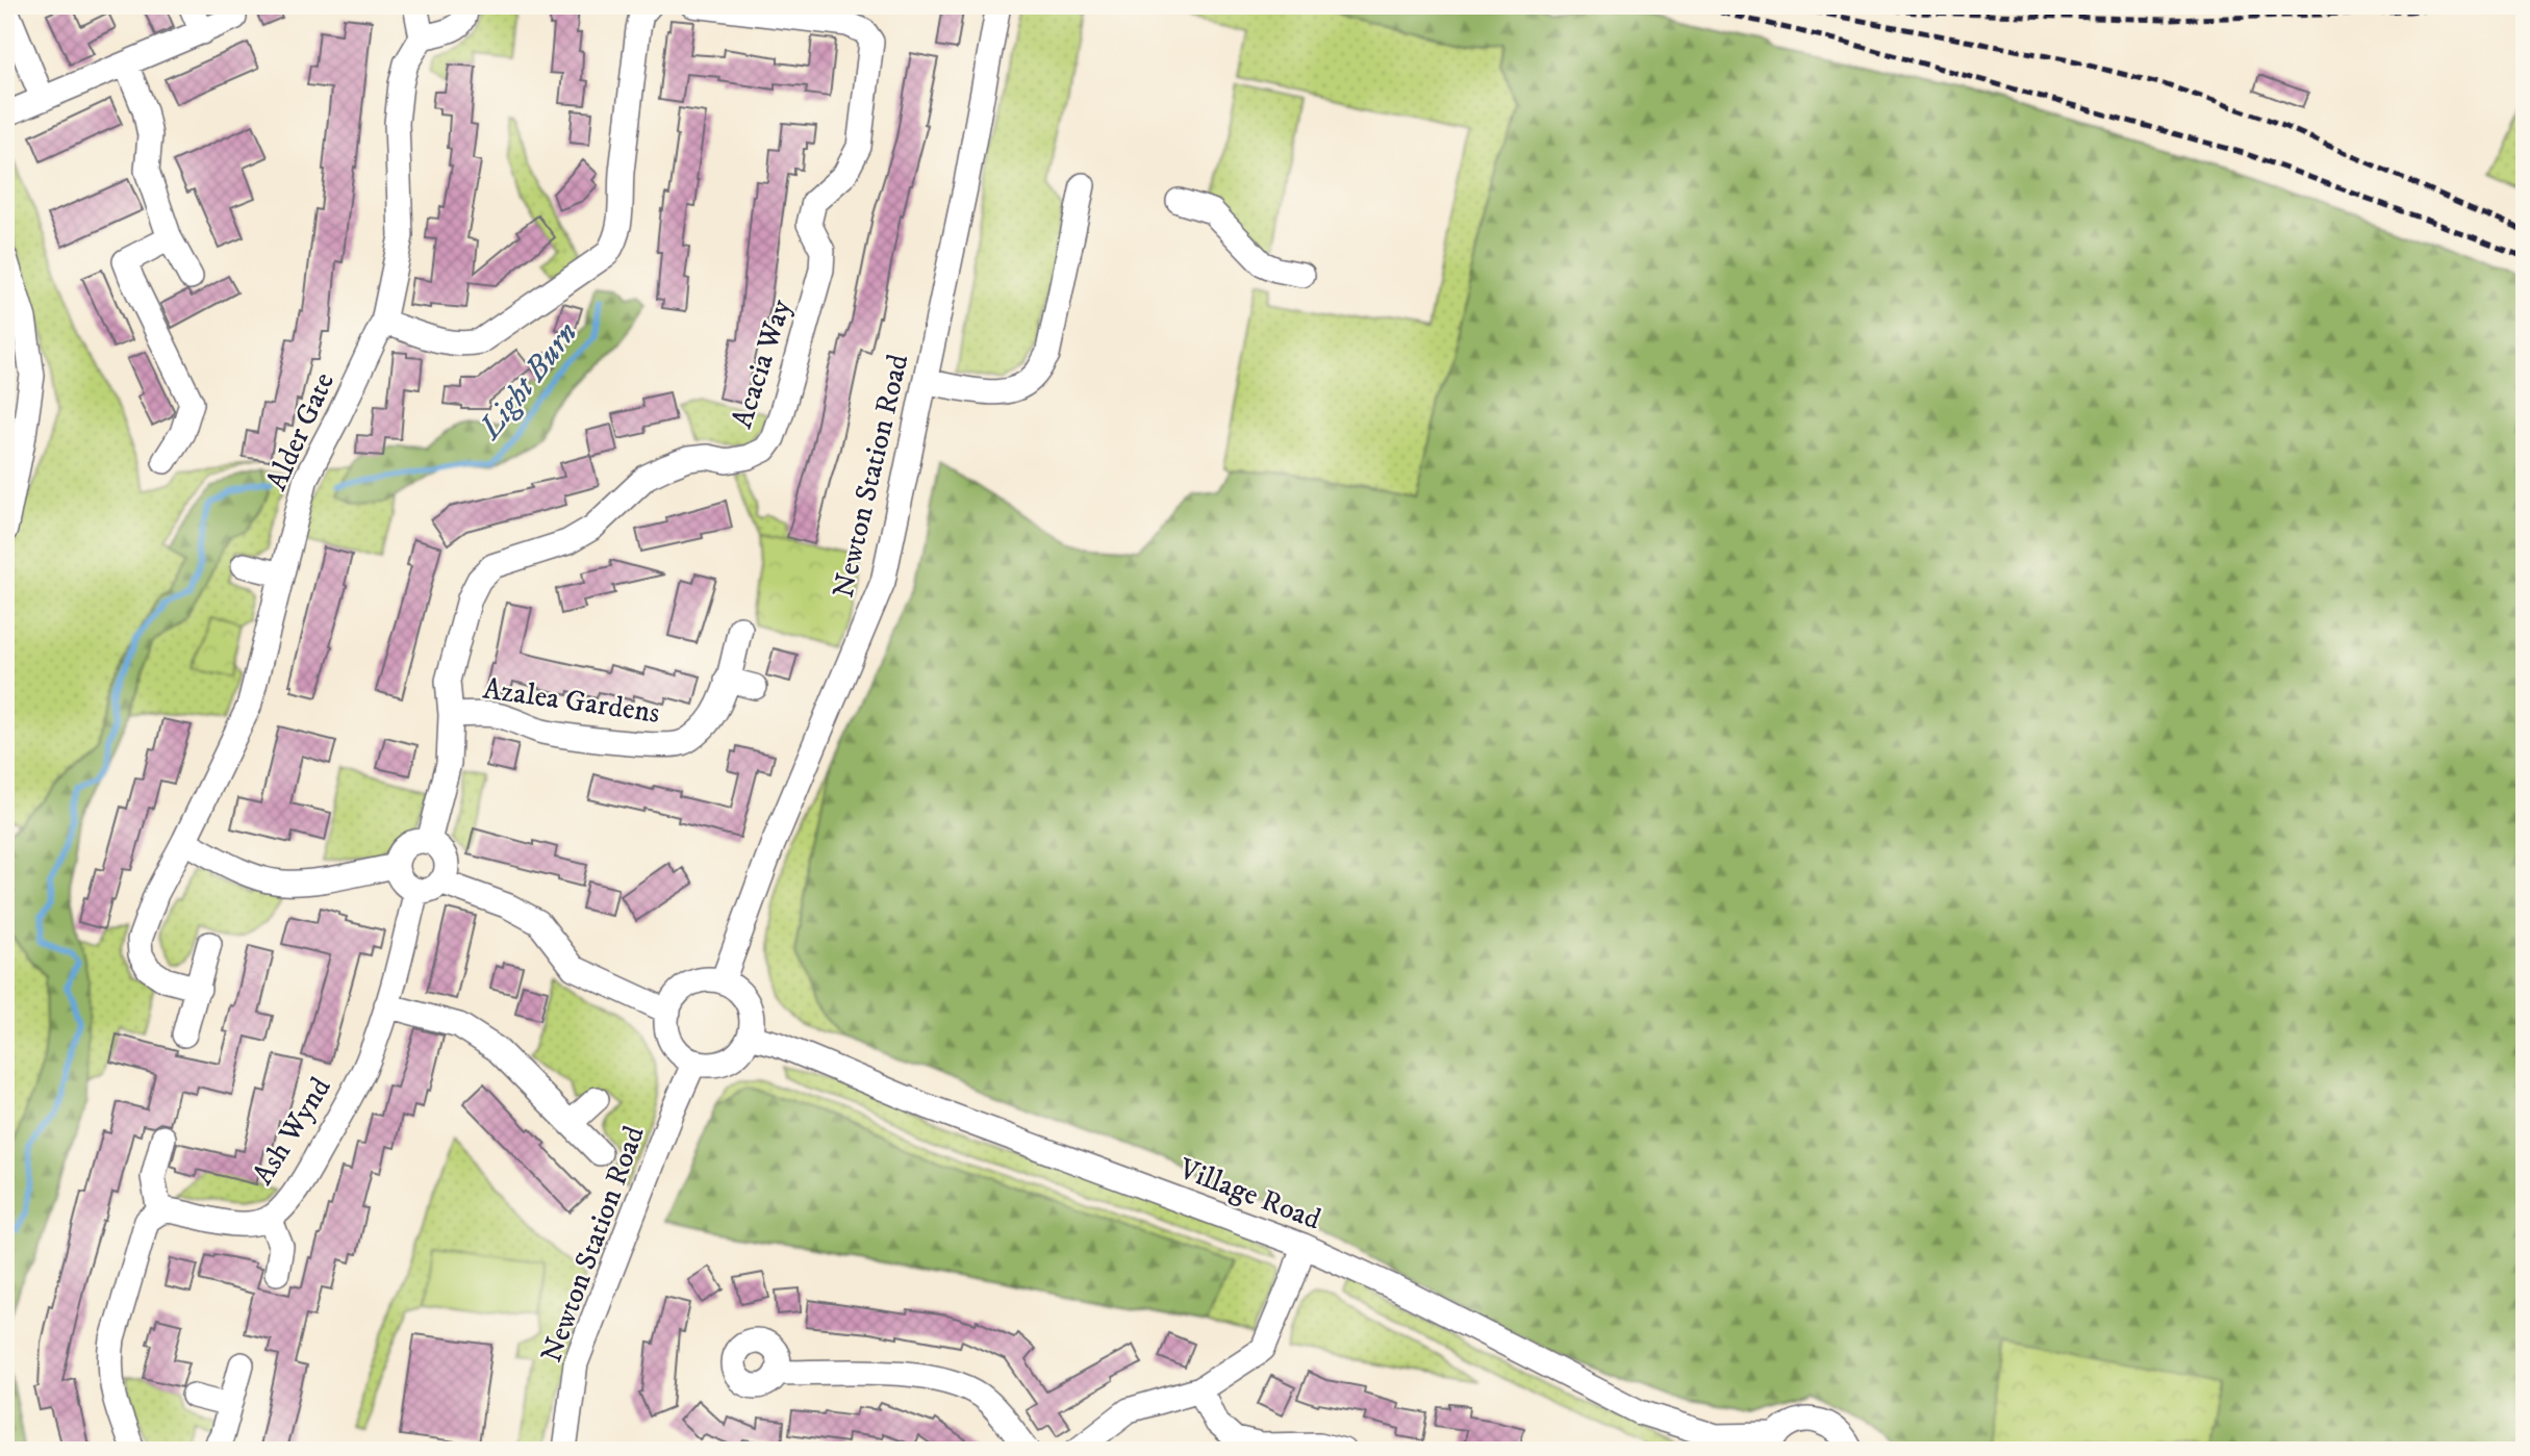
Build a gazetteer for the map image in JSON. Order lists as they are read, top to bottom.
{
  "streets": {
    "street": [
      "Acacia Way",
      "Alder Gate",
      "Newton Station Road",
      "Azalea Gardens",
      "Ash Wynd",
      "Village Road"
    ]
  },
  "crossings": [
    ["Acacia Way", "Azalea Gardens"],
    ["Acacia Way", "Ash Wynd"],
    ["Newton Station Road", "Village Road"]
  ],
  "water": ["Light Burn"]
}
